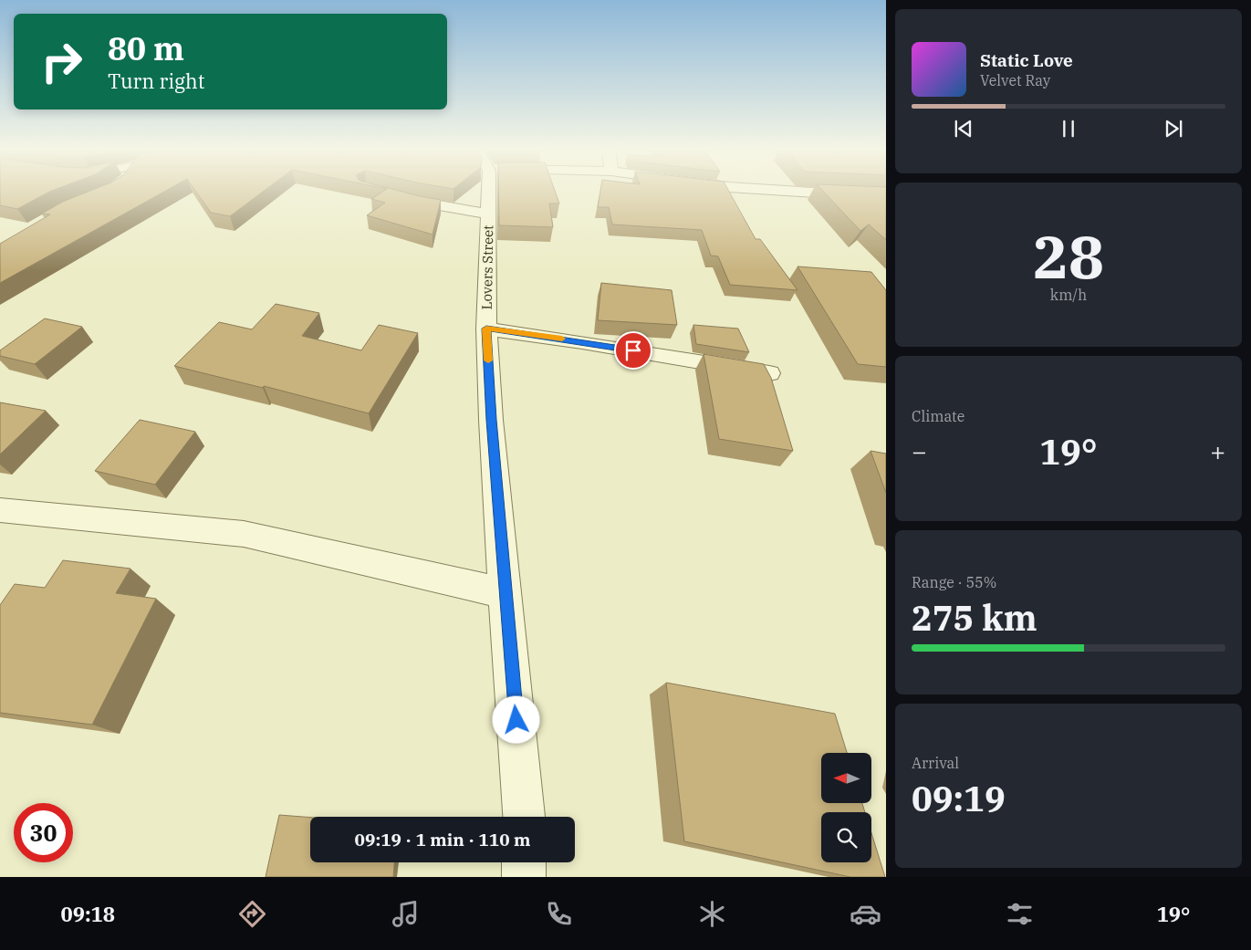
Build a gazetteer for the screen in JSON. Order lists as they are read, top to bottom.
{
  "streets": {
    "street": ["Lovers Street"]
  },
  "north": "left",
  "page": {
    "turn": ["80 m", "Turn right"],
    "song": ["Static Love", "Velvet Ray"],
    "tile": [
      ["28", "km/h"],
      "Climate",
      ["Range · 55%", "275 km"],
      ["Arrival", "09:19"]
    ],
    "heat": ["−", "19°", "+"],
    "limit": "30",
    "trip": "09:19 · 1 min · 110 m",
    "tabs": ["09:18", "19°"]
  }
}
